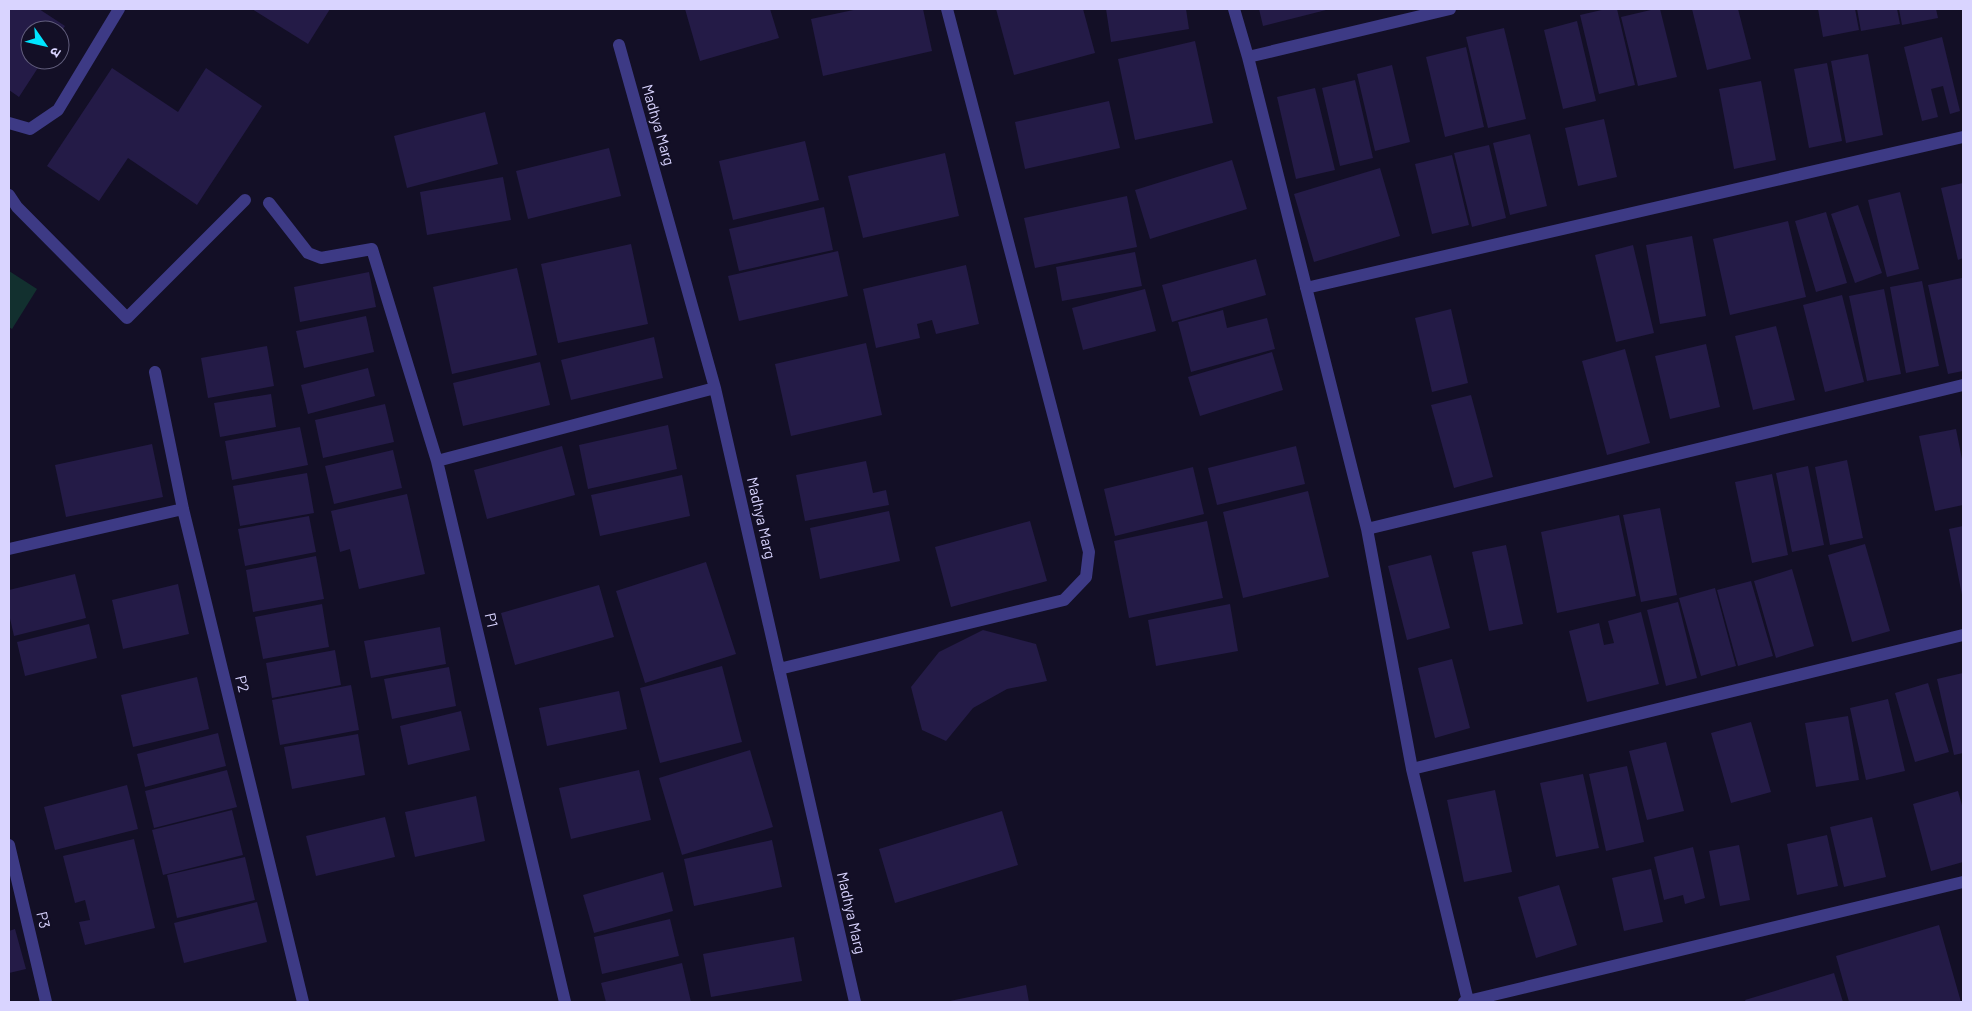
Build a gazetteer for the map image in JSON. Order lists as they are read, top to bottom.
{
  "streets": {
    "street": [
      "Madhya Marg",
      "P1",
      "P2",
      "P3"
    ]
  },
  "north": "bottom right"
}
